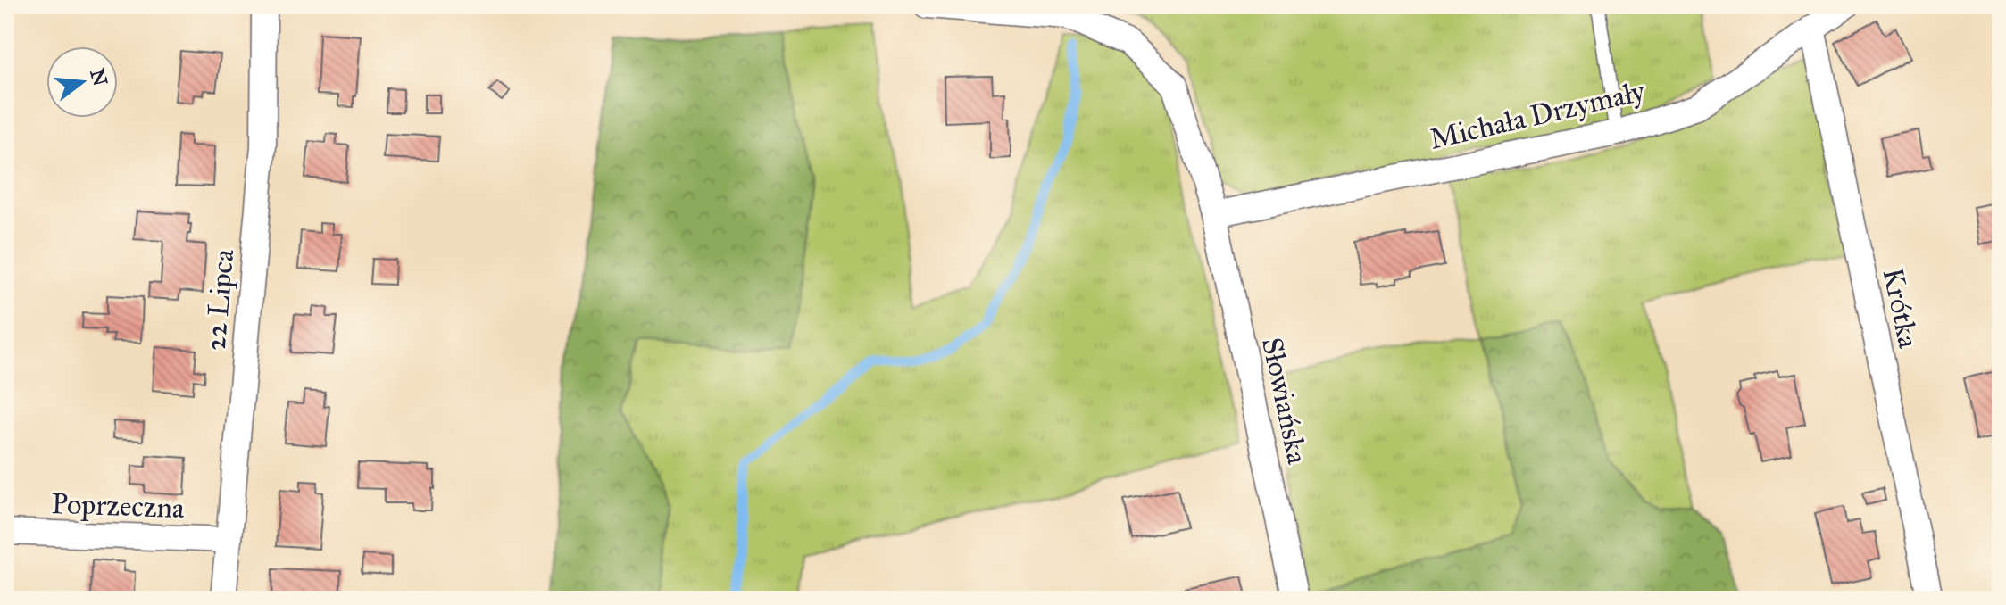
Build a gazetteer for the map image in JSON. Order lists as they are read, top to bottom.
{
  "streets": {
    "street": [
      "Michała Drzymały",
      "22 Lipca",
      "Krótka",
      "Słowiańska",
      "Poprzeczna"
    ]
  },
  "crossings": [
    ["Michała Drzymały", "Krótka"],
    ["Michała Drzymały", "Słowiańska"],
    ["22 Lipca", "Poprzeczna"]
  ],
  "north": "right"
}
